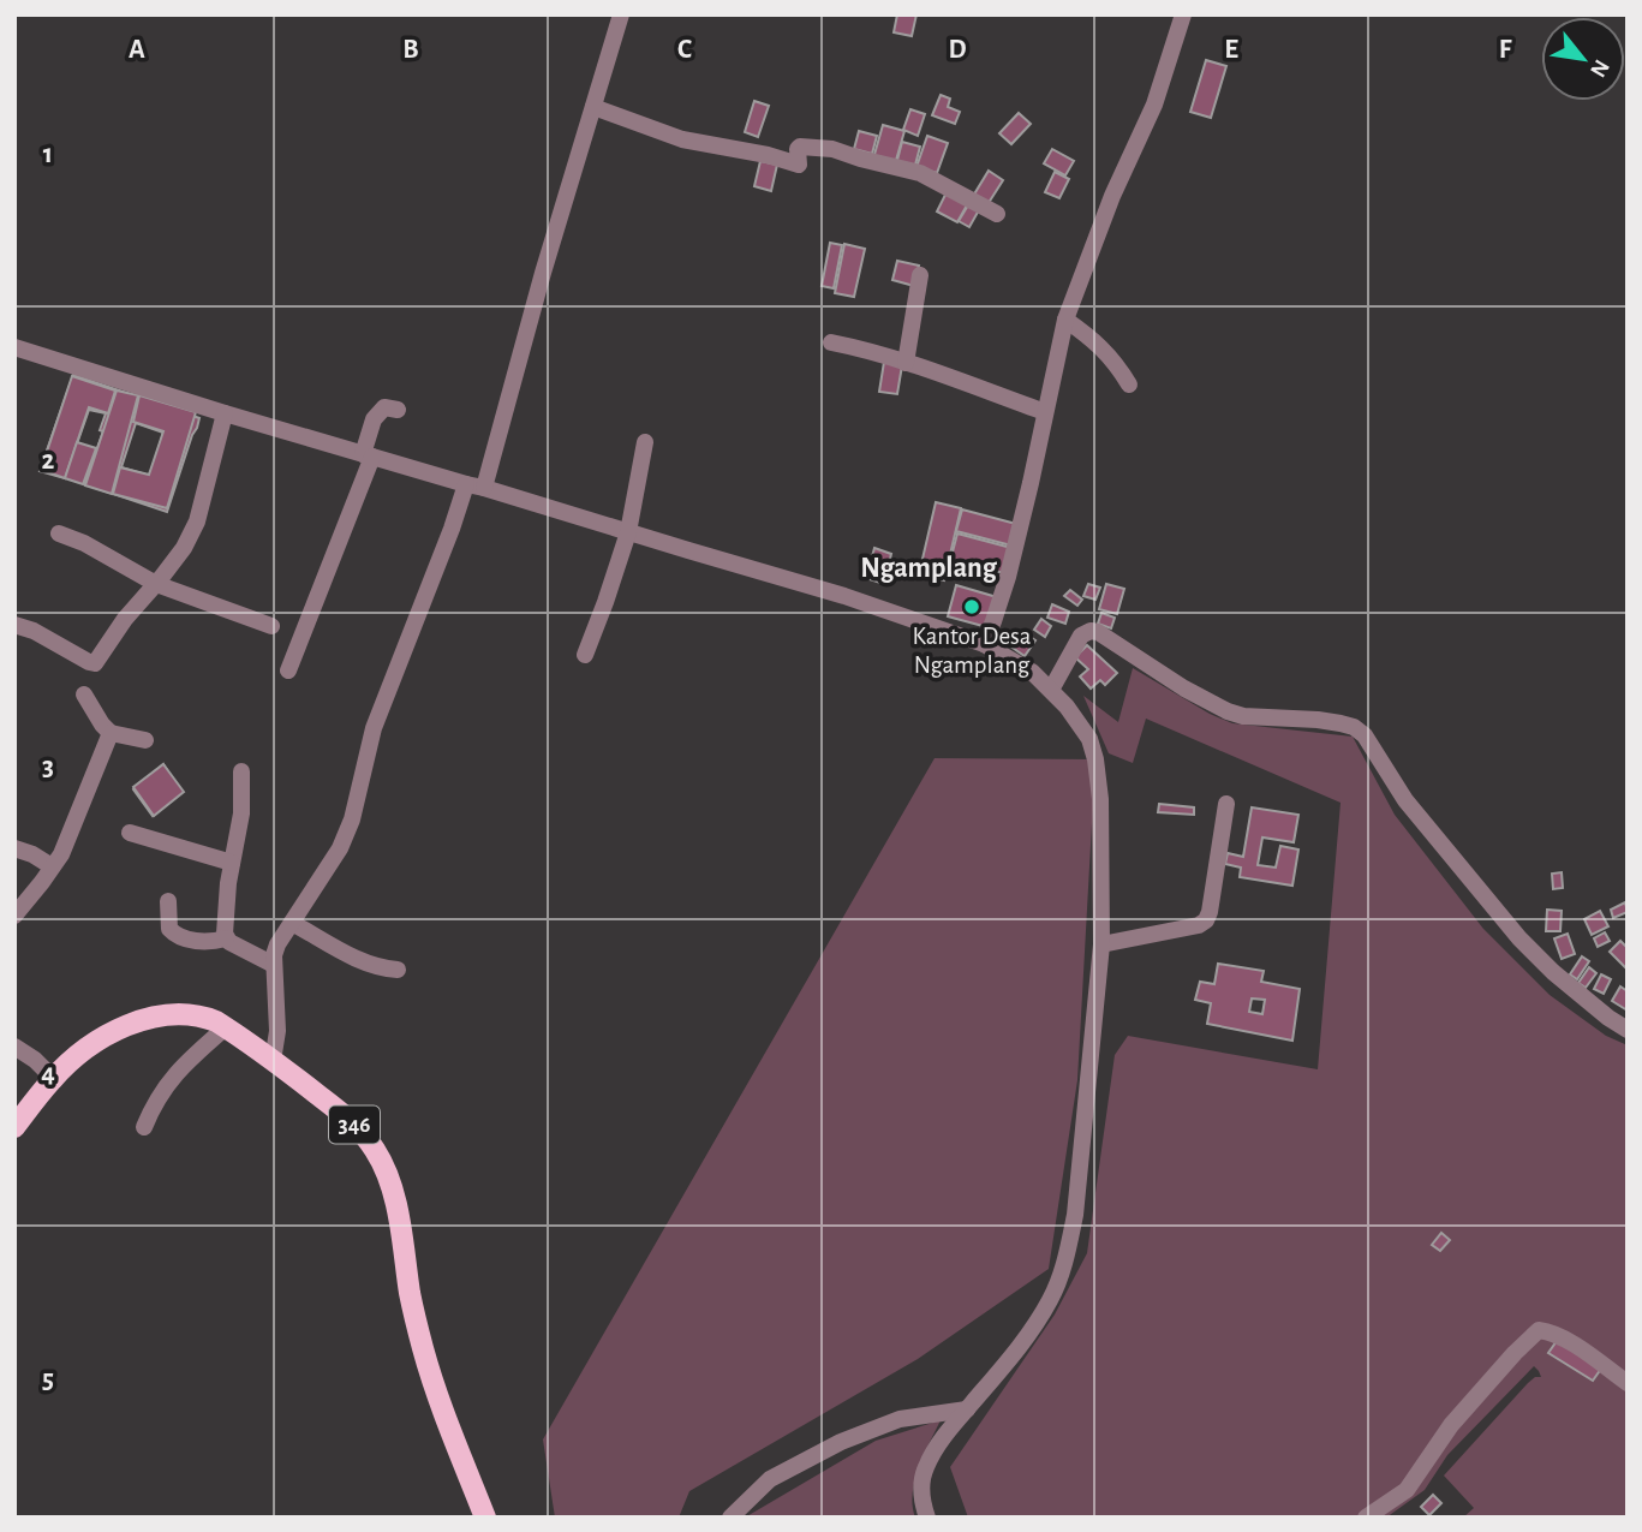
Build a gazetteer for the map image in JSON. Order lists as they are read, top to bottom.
{
  "streets": {
    "main road": ["346"]
  },
  "districts": ["Ngamplang"],
  "places": ["Kantor Desa Ngamplang"],
  "north": "bottom right",
  "grid": {
    "columns": [
      "A",
      "B",
      "C",
      "D",
      "E",
      "F"
    ],
    "rows": [
      "1",
      "2",
      "3",
      "4",
      "5"
    ]
  }
}
